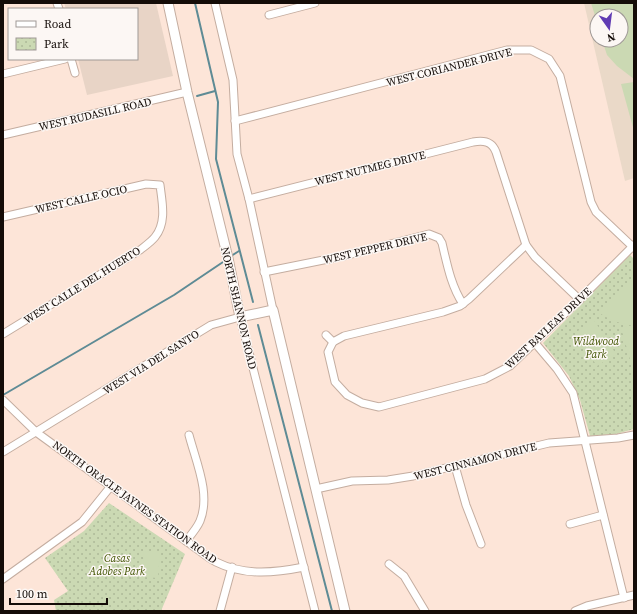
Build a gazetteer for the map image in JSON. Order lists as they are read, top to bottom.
{
  "streets": {
    "street": [
      "WEST CORIANDER DRIVE",
      "WEST RUDASILL ROAD",
      "WEST NUTMEG DRIVE",
      "WEST CALLE OCIO",
      "WEST PEPPER DRIVE",
      "WEST CALLE DEL HUERTO",
      "NORTH SHANNON ROAD",
      "WEST BAYLEAF DRIVE",
      "WEST VIA DEL SANTO",
      "WEST CINNAMON DRIVE",
      "NORTH ORACLE JAYNES STATION ROAD"
    ]
  },
  "crossings": [
    ["WEST CORIANDER DRIVE", "WEST BAYLEAF DRIVE"],
    ["WEST RUDASILL ROAD", "NORTH SHANNON ROAD"],
    ["WEST CALLE OCIO", "WEST CALLE DEL HUERTO"],
    ["NORTH SHANNON ROAD", "WEST VIA DEL SANTO"],
    ["NORTH SHANNON ROAD", "NORTH ORACLE JAYNES STATION ROAD"],
    ["WEST VIA DEL SANTO", "NORTH ORACLE JAYNES STATION ROAD"]
  ],
  "parks": ["Wildwood Park", "Casas Adobes Park"],
  "legend": ["Road", "Park"],
  "scale_bar": "100 m",
  "north": "bottom"
}
